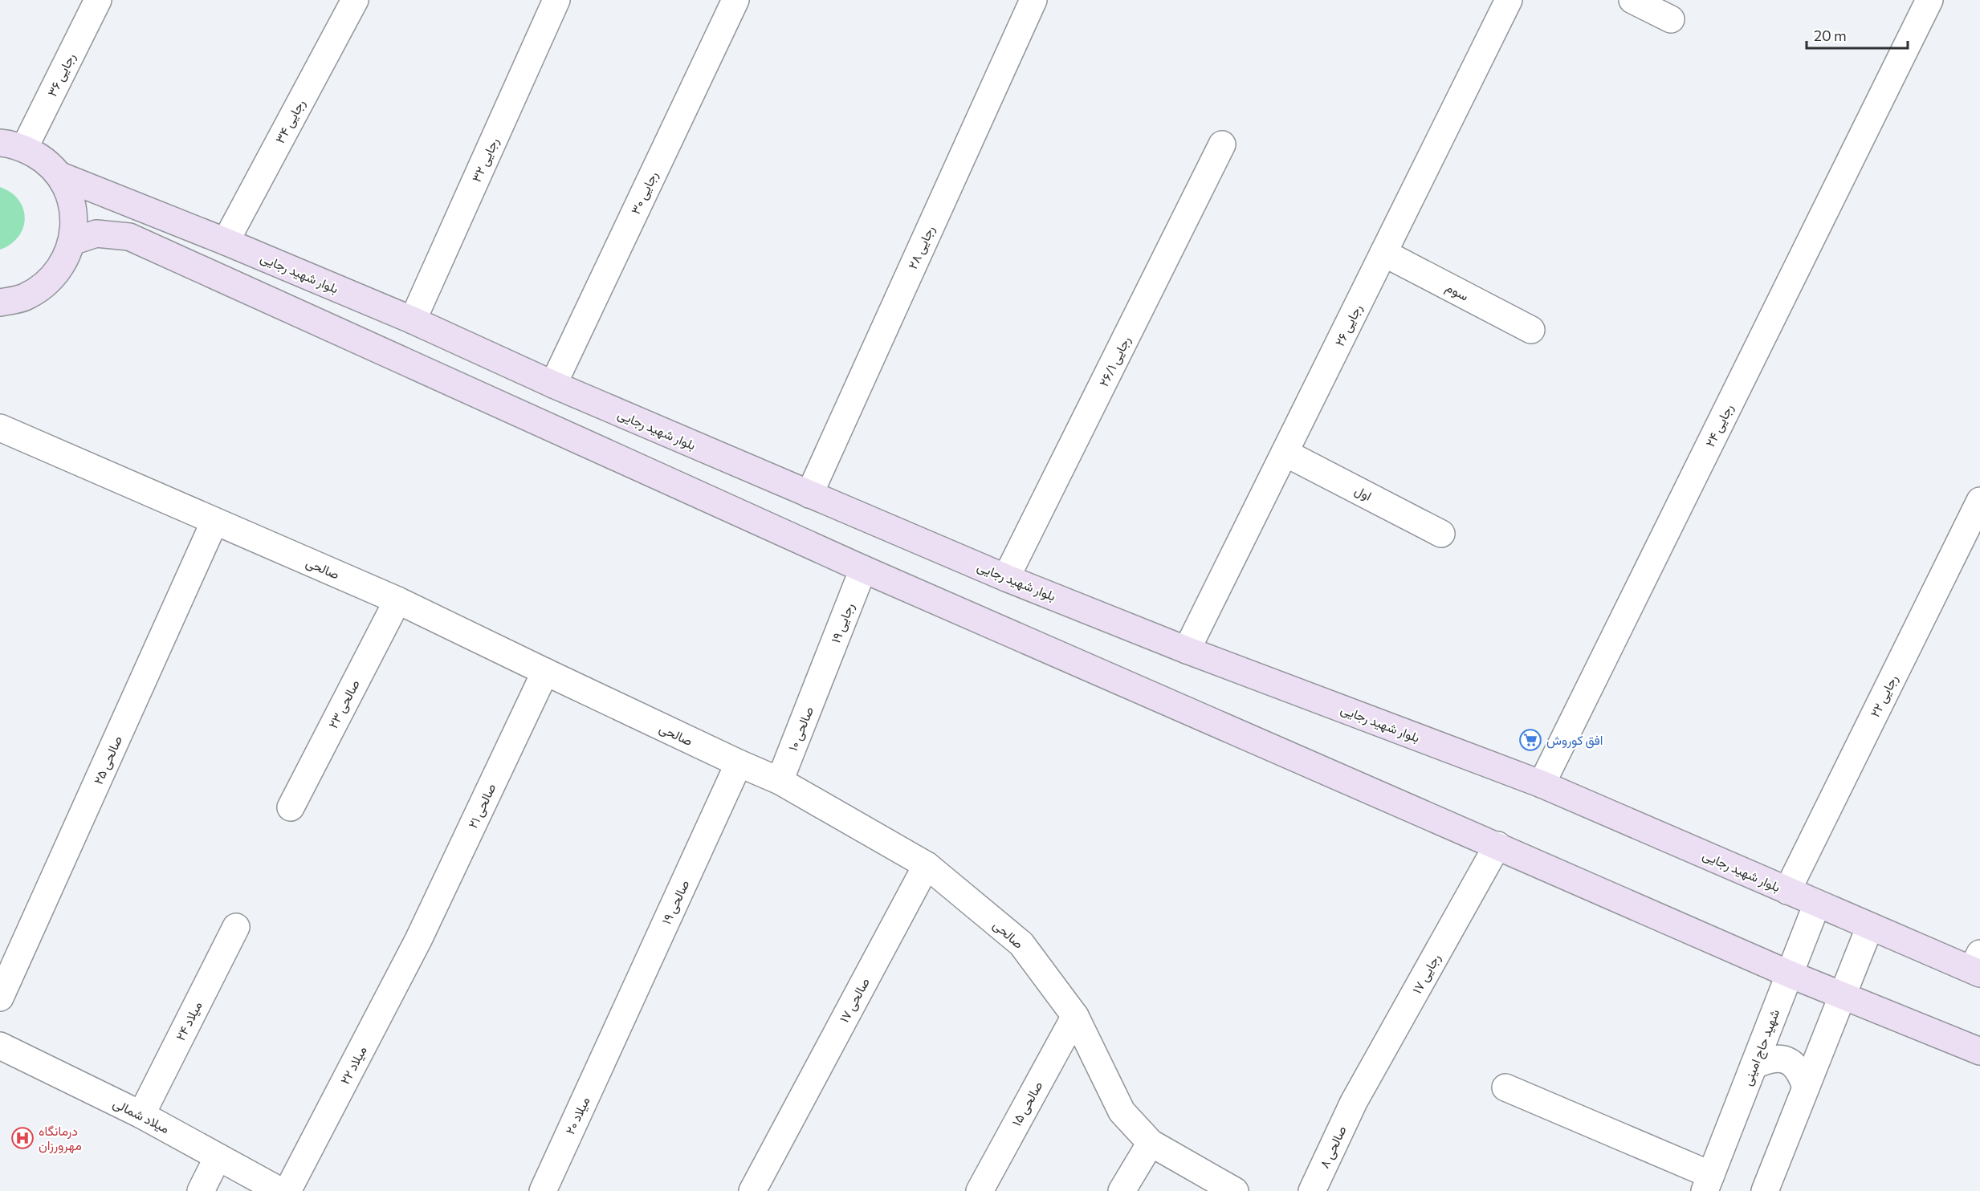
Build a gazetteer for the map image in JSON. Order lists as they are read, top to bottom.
{
  "streets": {
    "main road": ["بلوار شهید رجایی"],
    "street": [
      "رجایی ۳۶",
      "رجایی ۳۴",
      "رجایی ۳۲",
      "رجایی ۳۰",
      "رجایی ۲۸",
      "سوم",
      "رجایی ۲۶",
      "رجایی ۲۶/۱",
      "رجایی ۲۴",
      "اول",
      "صالحی",
      "رجایی ۱۹",
      "رجایی ۲۲",
      "صالحی ۲۳",
      "صالحی ۱۰",
      "صالحی ۲۵",
      "صالحی ۲۱",
      "صالحی ۱۹",
      "رجایی ۱۷",
      "صالحی ۱۷",
      "میلاد ۲۴",
      "شهید حاج امینی",
      "میلاد ۲۲",
      "صالحی ۱۵",
      "میلاد شمالی",
      "میلاد ۲۰",
      "صالحی ۸"
    ]
  },
  "crossings": [
    ["رجایی ۳۴", "بلوار شهید رجایی"],
    ["رجایی ۳۲", "بلوار شهید رجایی"],
    ["رجایی ۳۰", "بلوار شهید رجایی"],
    ["رجایی ۲۸", "بلوار شهید رجایی"],
    ["بلوار شهید رجایی", "رجایی ۲۶"],
    ["بلوار شهید رجایی", "رجایی ۲۶/۱"],
    ["بلوار شهید رجایی", "رجایی ۲۴"],
    ["بلوار شهید رجایی", "رجایی ۲۲"],
    ["بلوار شهید رجایی", "شهید حاج امینی"],
    ["سوم", "رجایی ۲۶"],
    ["رجایی ۲۶", "اول"],
    ["صالحی", "صالحی ۲۳"],
    ["صالحی", "صالحی ۱۰"],
    ["صالحی", "صالحی ۲۵"],
    ["صالحی", "صالحی ۲۱"],
    ["صالحی", "صالحی ۱۹"],
    ["صالحی", "صالحی ۱۷"],
    ["صالحی", "صالحی ۱۵"],
    ["رجایی ۱۹", "صالحی ۱۰"],
    ["صالحی ۲۱", "میلاد ۲۲"],
    ["صالحی ۱۹", "میلاد ۲۰"],
    ["رجایی ۱۷", "صالحی ۸"],
    ["میلاد ۲۴", "میلاد شمالی"]
  ],
  "places": {
    "supermarket": ["افق کوروش"],
    "hospital": ["درمانگاه مهرورزان"]
  },
  "scale_bar": "20 m"
}
